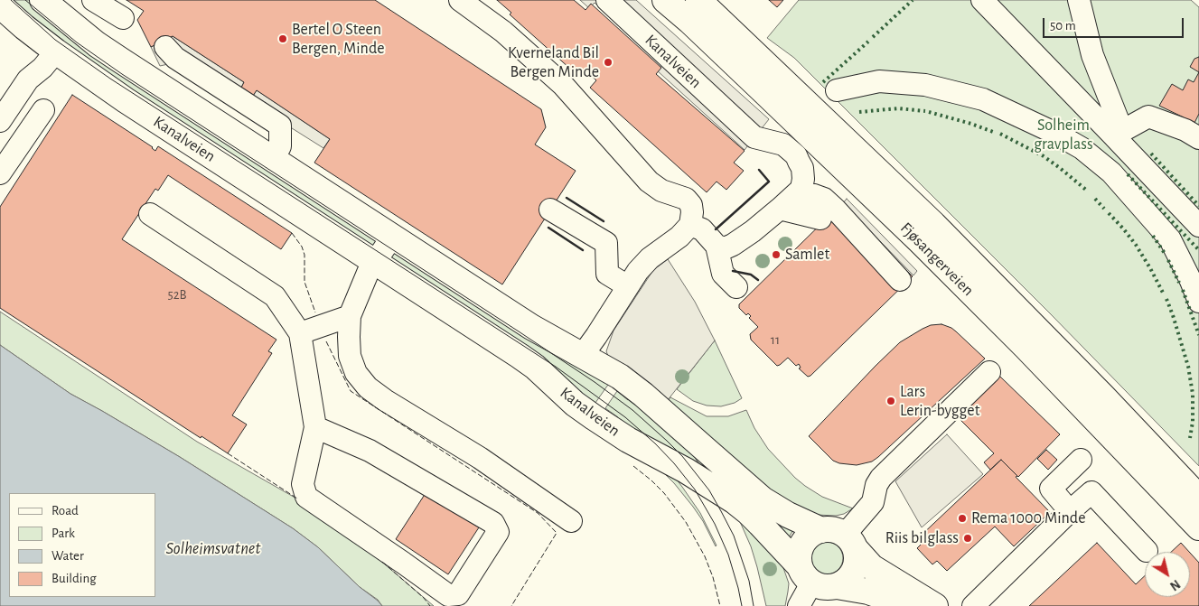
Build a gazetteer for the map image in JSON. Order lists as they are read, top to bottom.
{
  "streets": {
    "main road": ["Kanalveien", "Fjøsangerveien"]
  },
  "water": ["Solheimsvatnet"],
  "parks": ["Solheim gravplass"],
  "places": [
    "Bertel O Steen Bergen, Minde",
    "Kverneland Bil Bergen Minde",
    "Samlet",
    "Lars Lerin-bygget",
    "Rema 1000 Minde",
    "Riis bilglass"
  ],
  "house_numbers": ["52B", "11"],
  "legend": [
    "Road",
    "Park",
    "Water",
    "Building"
  ],
  "scale_bar": "50 m",
  "north": "bottom right"
}
